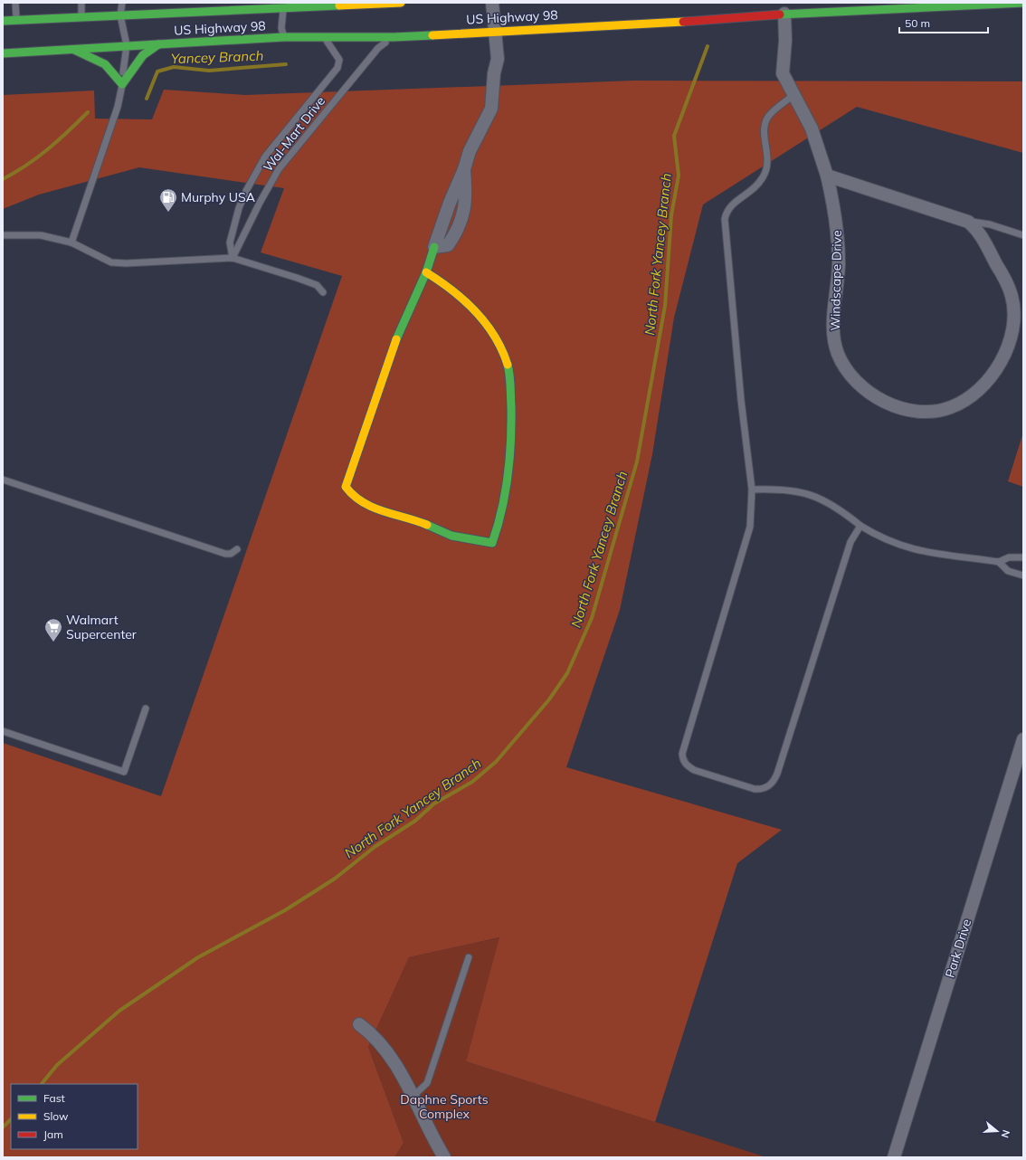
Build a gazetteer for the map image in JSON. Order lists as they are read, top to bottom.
{
  "streets": {
    "main road": ["US Highway 98"],
    "street": ["Windscape Drive", "Park Drive"],
    "lane": ["Wal-Mart Drive"]
  },
  "crossings": [
    ["US Highway 98", "Wal-Mart Drive"],
    ["US Highway 98", "Windscape Drive"]
  ],
  "water": ["Yancey Branch", "North Fork Yancey Branch"],
  "parks": ["Daphne Sports Complex"],
  "places": {
    "fuel station": ["Murphy USA"],
    "supermarket": ["Walmart Supercenter"]
  },
  "legend": ["Fast", "Slow", "Jam"],
  "scale_bar": "50 m",
  "north": "right"
}
